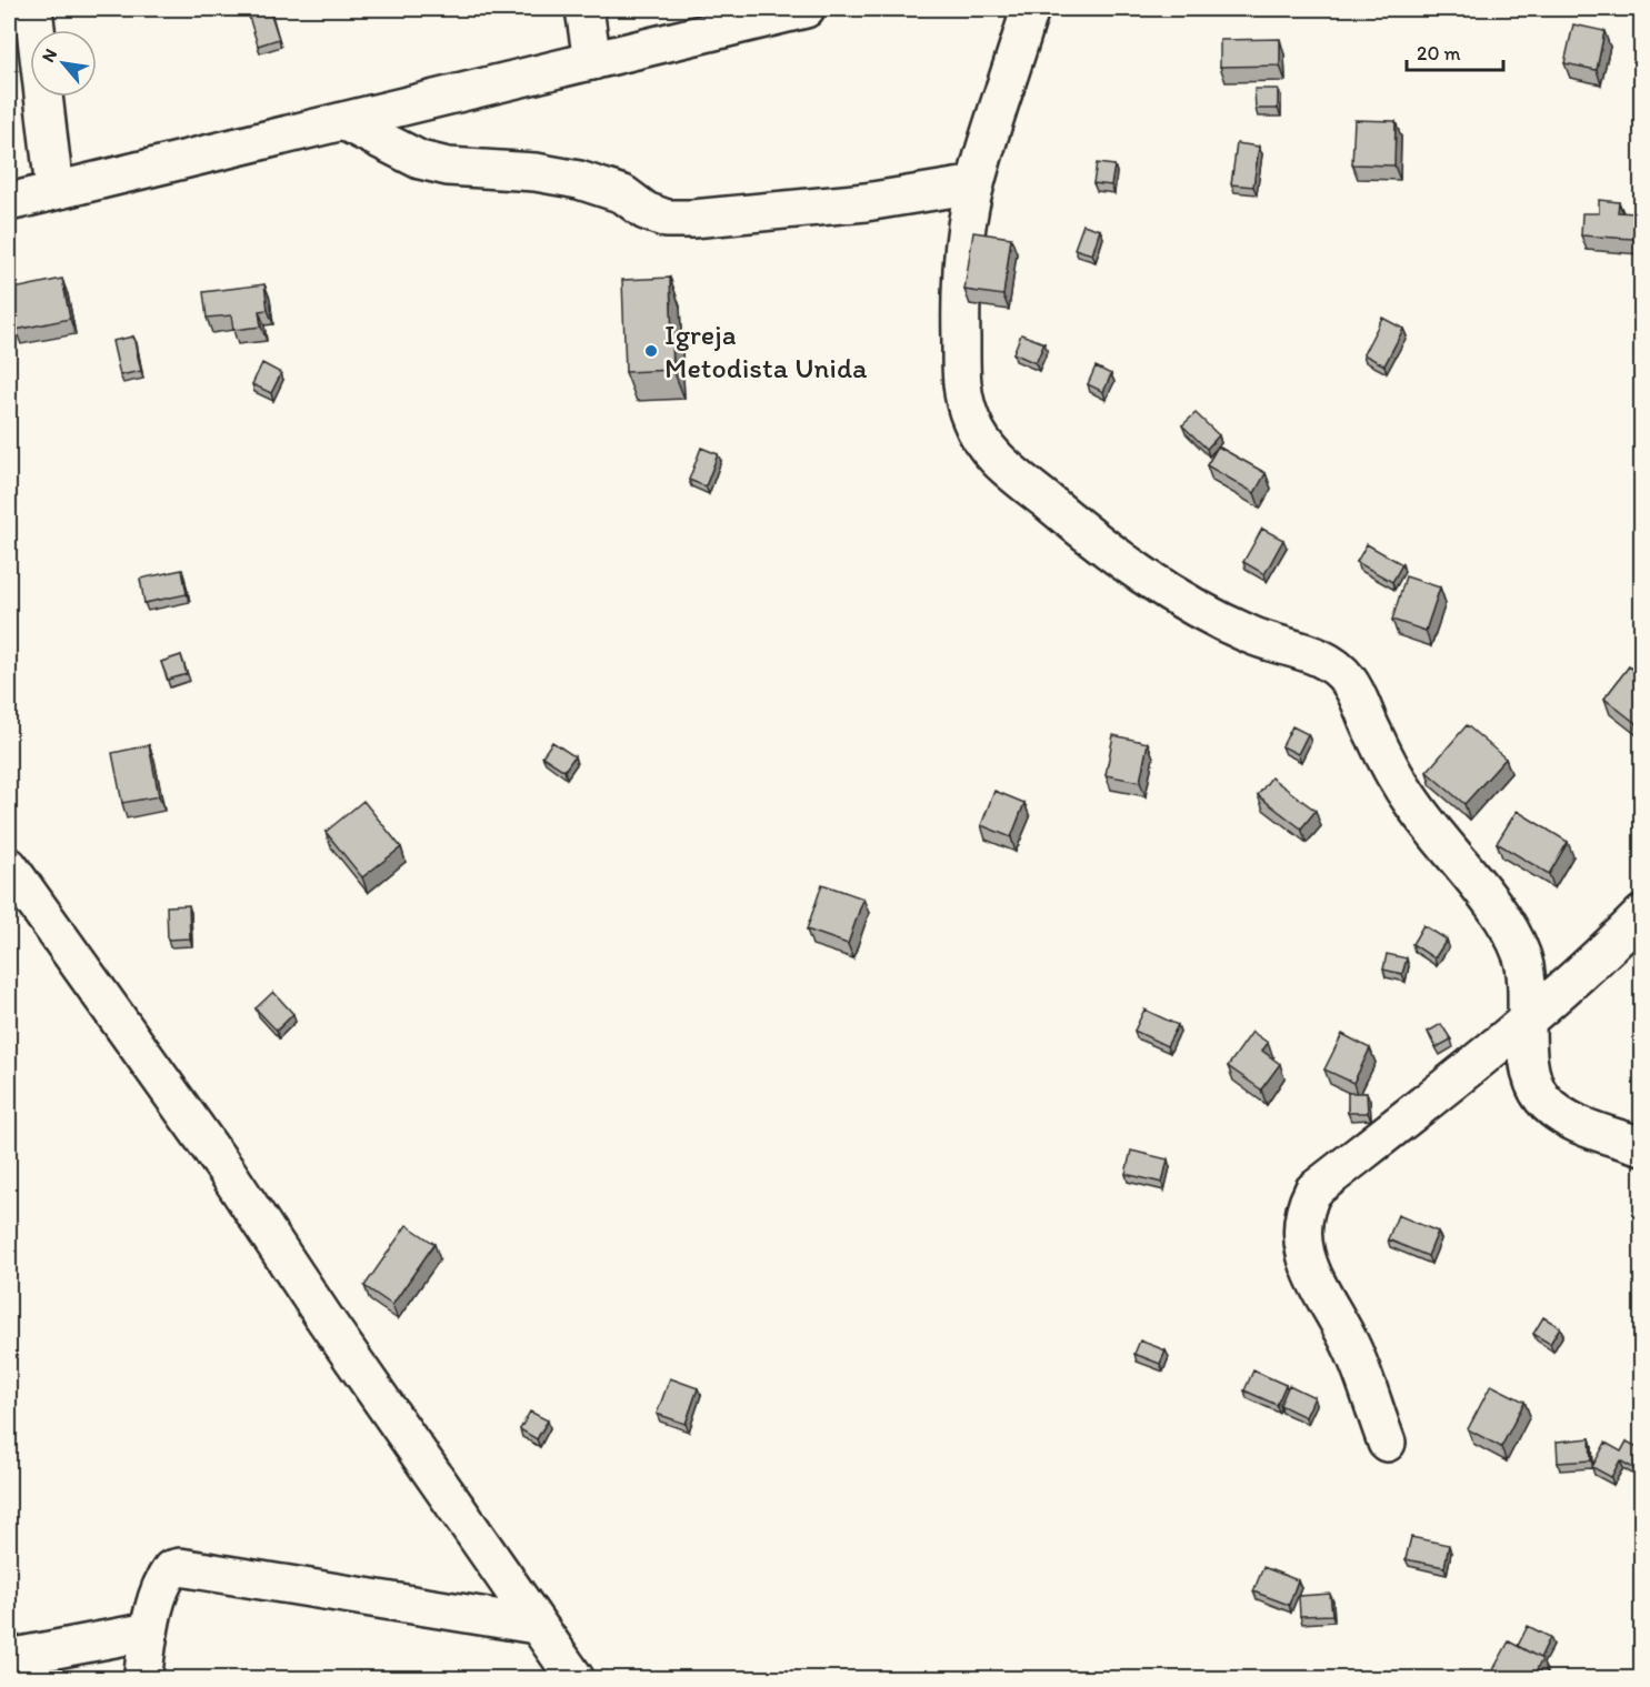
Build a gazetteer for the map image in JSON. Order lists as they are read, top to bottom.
{
  "places": ["Igreja Metodista Unida"],
  "scale_bar": "20 m",
  "north": "top left"
}
